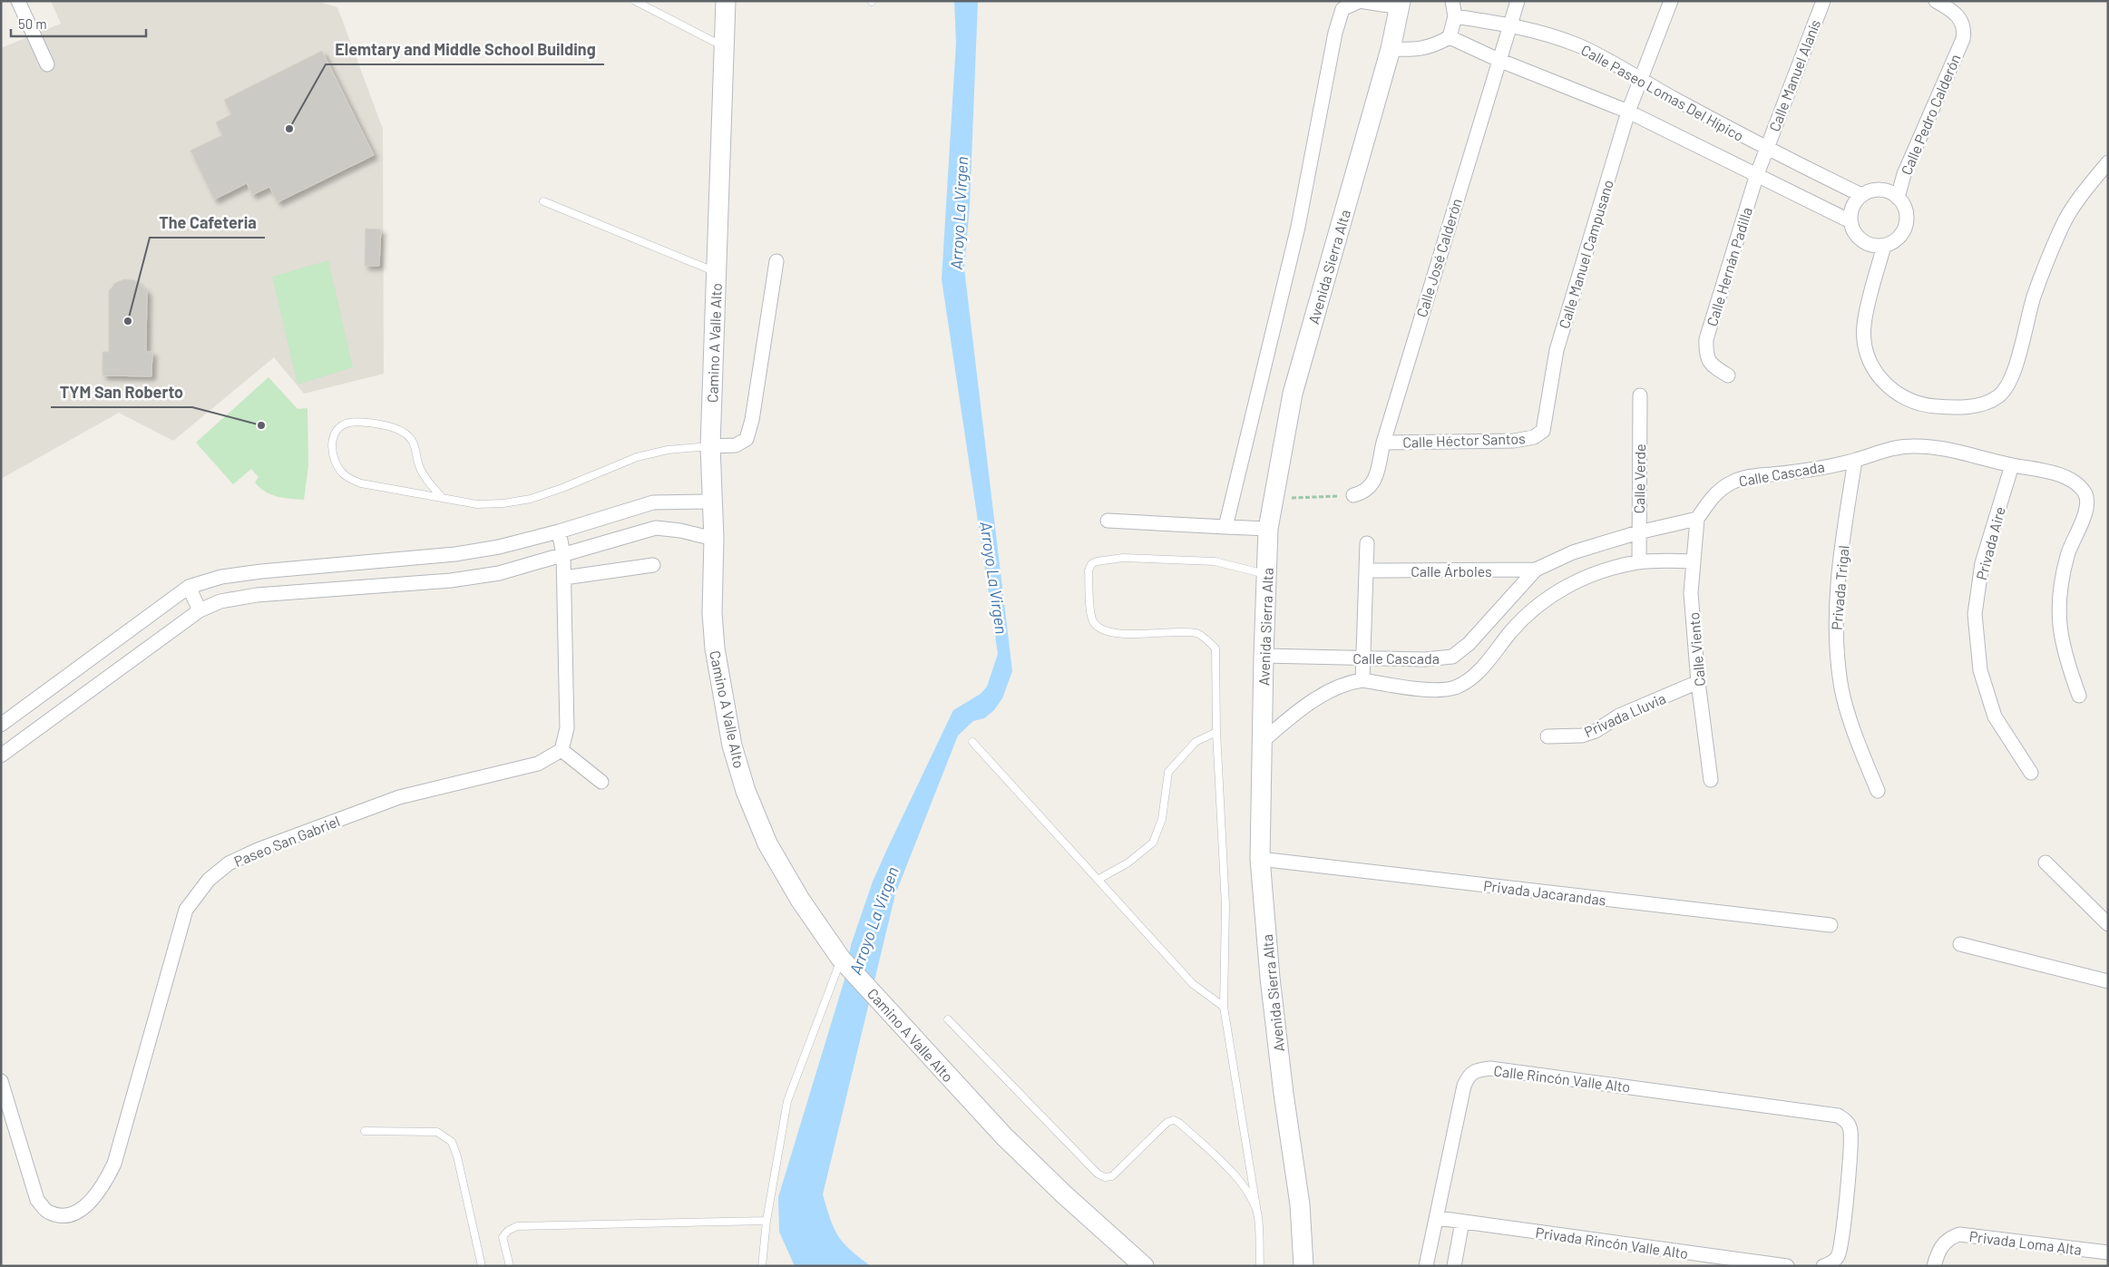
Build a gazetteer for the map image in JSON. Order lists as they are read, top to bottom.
{
  "streets": {
    "street": [
      "Calle Manuel Alanís",
      "Calle Paseo Lomas Del Hípico",
      "Calle Pedro Calderón",
      "Calle Manuel Campusano",
      "Calle José Calderón",
      "Avenida Sierra Alta",
      "Calle Hernán Padilla",
      "Camino A Valle Alto",
      "Calle Héctor Santos",
      "Calle Cascada",
      "Calle Verde",
      "Privada Aire",
      "Calle Árboles",
      "Privada Trigal",
      "Calle Viento",
      "Privada Lluvia",
      "Paseo San Gabriel",
      "Privada Jacarandas",
      "Calle Rincón Valle Alto",
      "Privada Rincón Valle Alto",
      "Privada Loma Alta"
    ]
  },
  "crossings": [
    ["Calle Manuel Alanís", "Calle Paseo Lomas Del Hípico"],
    ["Calle Manuel Alanís", "Calle Hernán Padilla"],
    ["Calle Paseo Lomas Del Hípico", "Calle Pedro Calderón"],
    ["Calle Paseo Lomas Del Hípico", "Calle Manuel Campusano"],
    ["Calle Paseo Lomas Del Hípico", "Calle José Calderón"],
    ["Calle Paseo Lomas Del Hípico", "Calle Hernán Padilla"],
    ["Calle Manuel Campusano", "Calle Héctor Santos"],
    ["Calle José Calderón", "Calle Héctor Santos"],
    ["Avenida Sierra Alta", "Calle Cascada"],
    ["Avenida Sierra Alta", "Privada Jacarandas"],
    ["Calle Cascada", "Calle Verde"],
    ["Calle Cascada", "Privada Aire"],
    ["Calle Cascada", "Calle Árboles"],
    ["Calle Cascada", "Privada Trigal"],
    ["Calle Cascada", "Calle Viento"],
    ["Calle Viento", "Privada Lluvia"],
    ["Calle Rincón Valle Alto", "Privada Rincón Valle Alto"]
  ],
  "water": ["Arroyo La Virgen"],
  "places": ["Elemtary and Middle School Building", "The Cafeteria", "TYM San Roberto"],
  "scale_bar": "50 m"
}
